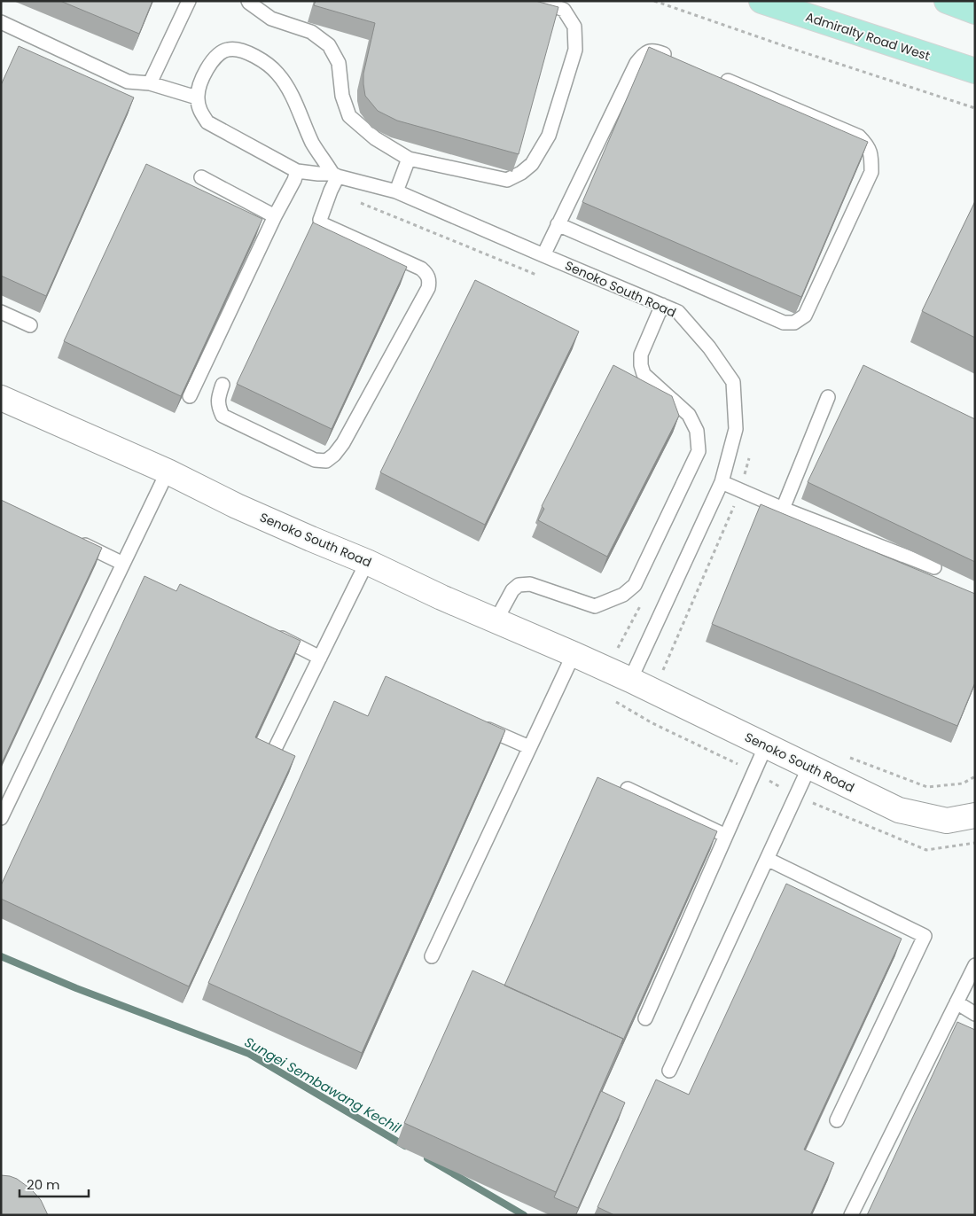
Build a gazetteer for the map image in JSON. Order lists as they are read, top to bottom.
{
  "streets": {
    "main road": ["Admiralty Road West"],
    "street": ["Senoko South Road"]
  },
  "water": ["Sungei Sembawang Kechil"],
  "scale_bar": "20 m"
}
